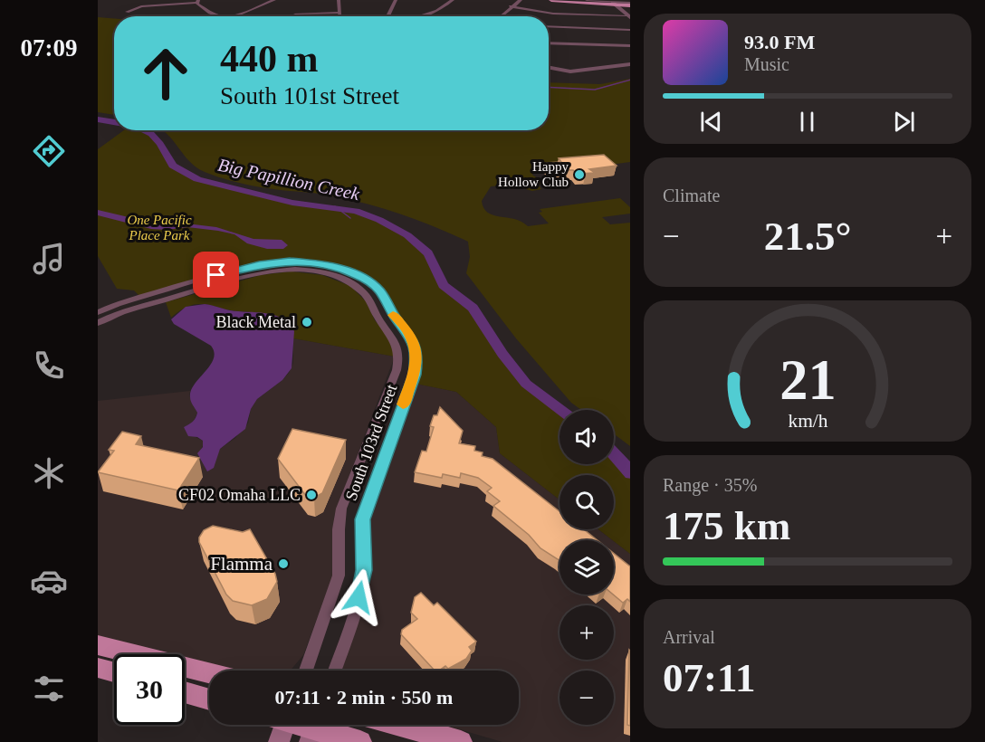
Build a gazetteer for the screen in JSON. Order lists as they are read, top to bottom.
{
  "streets": {
    "street": ["South 103rd Street"]
  },
  "water": ["Big Papillion Creek"],
  "parks": ["One Pacific Place Park"],
  "places": [
    "Happy Hollow Club",
    "Black Metal",
    "CF02 Omaha LLC",
    "Flamma"
  ],
  "page": {
    "tabs": "07:09",
    "turn": ["440 m", "South 101st Street"],
    "song": ["93.0 FM", "Music"],
    "tile": [
      "Climate",
      ["Range · 35%", "175 km"],
      ["Arrival", "07:11"]
    ],
    "heat": ["−", "21.5°", "+"],
    "map_buttons": ["+", "−"],
    "limit": "30",
    "trip": "07:11 · 2 min · 550 m",
    "gauge": ["21", "km/h"]
  }
}
